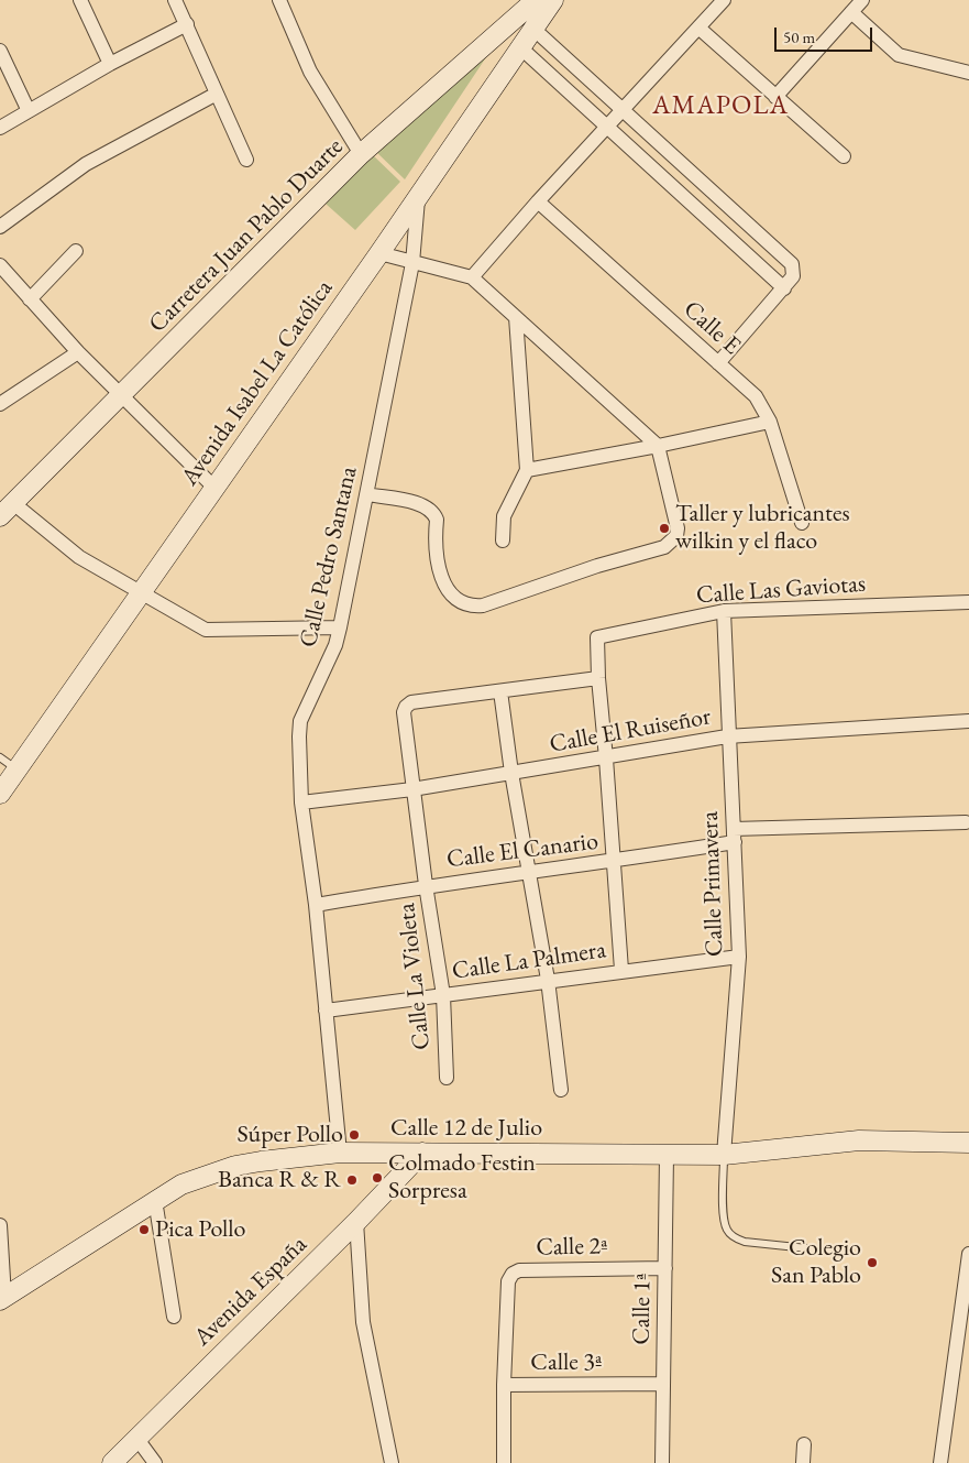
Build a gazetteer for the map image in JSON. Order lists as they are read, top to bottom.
{
  "streets": {
    "main road": [
      "Carretera Juan Pablo Duarte",
      "Avenida Isabel La Católica",
      "Calle 12 de Julio",
      "Avenida España"
    ],
    "street": [
      "Calle E",
      "Calle Pedro Santana",
      "Calle Las Gaviotas",
      "Calle El Ruiseñor",
      "Calle El Canario",
      "Calle Primavera",
      "Calle La Palmera",
      "Calle La Violeta",
      "Calle 2ª",
      "Calle 1ª",
      "Calle 3ª"
    ]
  },
  "crossings": [
    ["Avenida Isabel La Católica", "Calle Pedro Santana"],
    ["Calle Pedro Santana", "Calle El Ruiseñor"],
    ["Calle Pedro Santana", "Calle El Canario"],
    ["Calle Pedro Santana", "Calle La Palmera"],
    ["Calle Pedro Santana", "Calle 12 de Julio"],
    ["Calle Las Gaviotas", "Calle Primavera"],
    ["Calle El Ruiseñor", "Calle Primavera"],
    ["Calle El Ruiseñor", "Calle La Violeta"],
    ["Calle El Canario", "Calle Primavera"],
    ["Calle El Canario", "Calle La Violeta"],
    ["Calle Primavera", "Calle La Palmera"],
    ["Calle Primavera", "Calle 12 de Julio"],
    ["Calle La Palmera", "Calle La Violeta"],
    ["Calle 12 de Julio", "Avenida España"],
    ["Calle 12 de Julio", "Calle 1ª"],
    ["Calle 2ª", "Calle 1ª"],
    ["Calle 2ª", "Calle 3ª"],
    ["Calle 1ª", "Calle 3ª"]
  ],
  "districts": ["AMAPOLA"],
  "places": [
    "Taller y lubricantes wilkin y el flaco",
    "Súper Pollo",
    "Colmado Festin Sorpresa",
    "Banca R & R",
    "Pica Pollo",
    "Colegio San Pablo"
  ],
  "scale_bar": "50 m"
}
